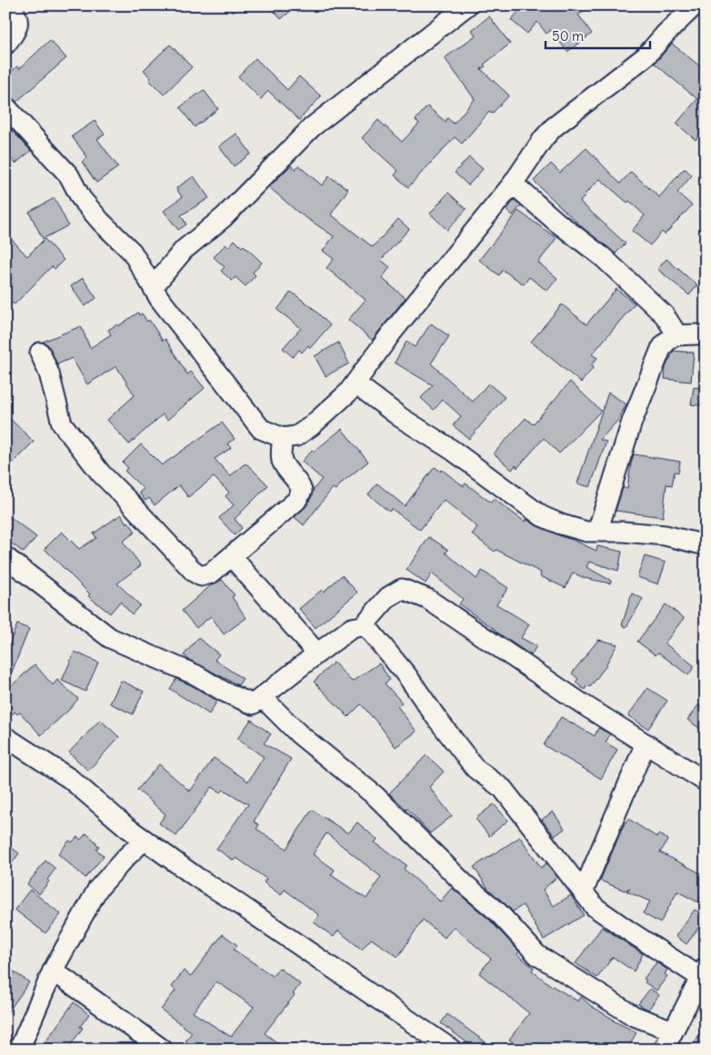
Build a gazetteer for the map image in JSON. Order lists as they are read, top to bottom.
{
  "scale_bar": "50 m"
}
